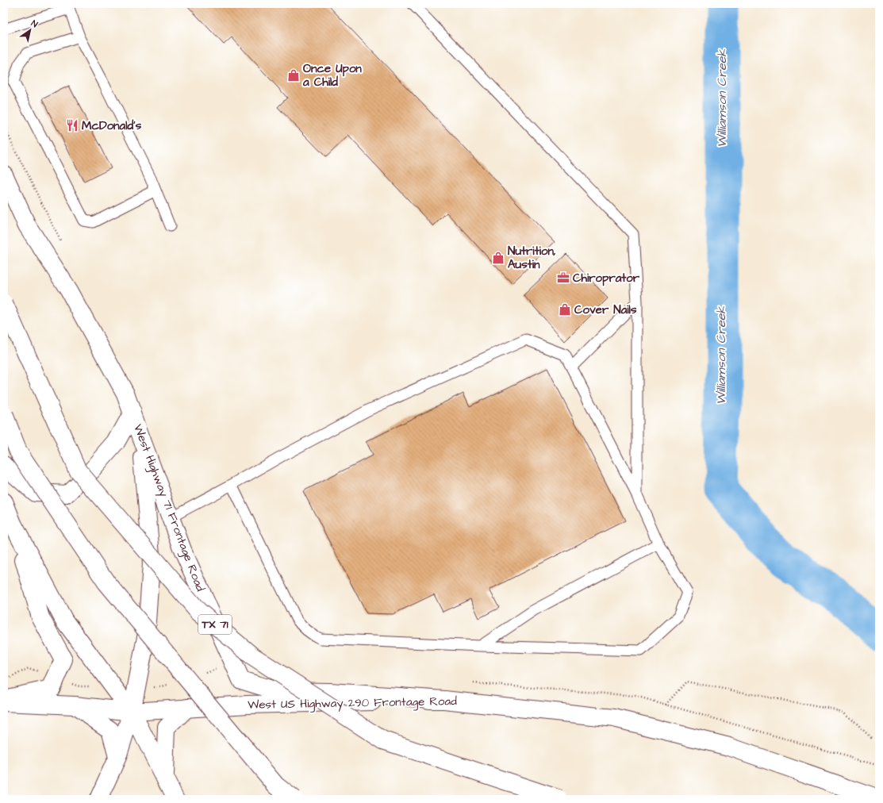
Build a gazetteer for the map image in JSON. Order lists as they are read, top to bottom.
{
  "streets": {
    "main road": ["West Highway 71 Frontage Road", "TX 71", "West US Highway 290 Frontage Road"]
  },
  "crossings": [
    ["West Highway 71 Frontage Road", "West US Highway 290 Frontage Road"]
  ],
  "water": ["Williamson Creek"],
  "places": {
    "shop": ["Once Upon a Child", "Nutrition, Austin", "Cover Nails"],
    "restaurant": ["McDonald's"],
    "office": ["Chiroprator"]
  },
  "north": "top right"
}
